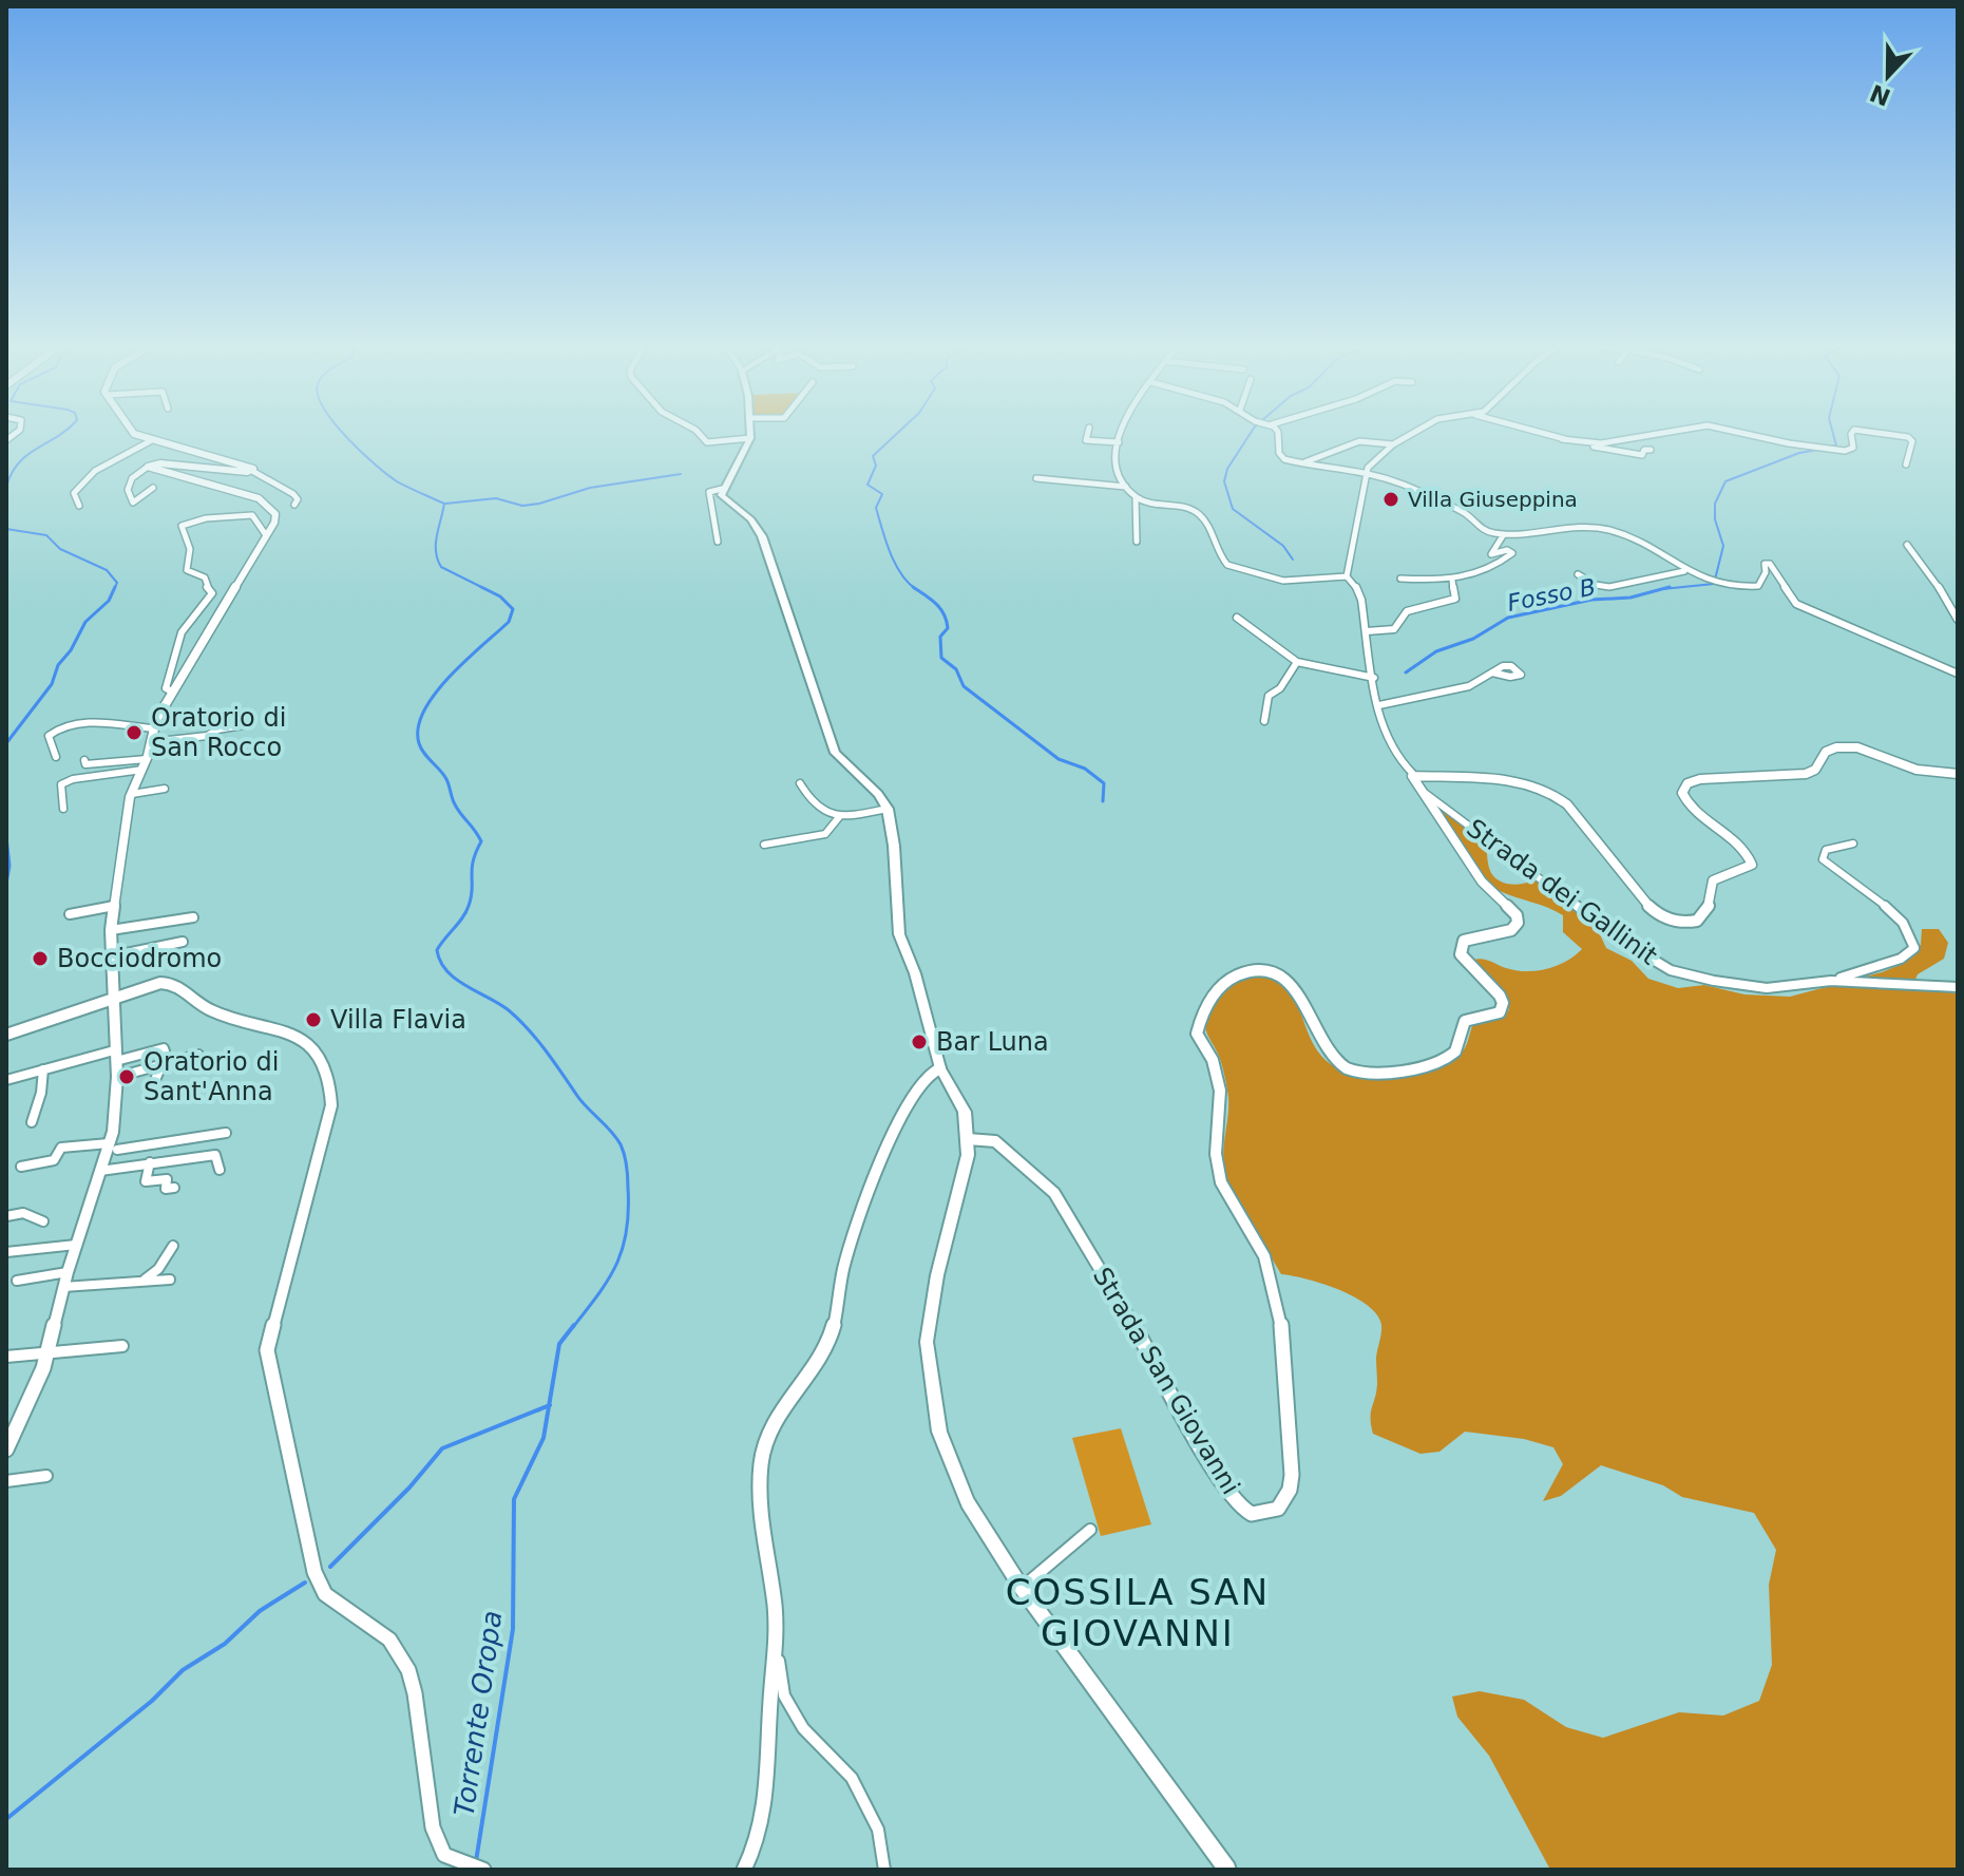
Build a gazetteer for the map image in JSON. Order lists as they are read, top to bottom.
{
  "streets": {
    "street": ["Strada dei Gallinit", "Strada San Giovanni"]
  },
  "crossings": [
    ["Strada dei Gallinit", "Strada San Giovanni"]
  ],
  "districts": ["COSSILA SAN GIOVANNI"],
  "water": ["Fosso B", "Torrente Oropa"],
  "places": [
    "Villa Giuseppina",
    "Oratorio di San Rocco",
    "Bocciodromo",
    "Villa Flavia",
    "Bar Luna",
    "Oratorio di Sant'Anna"
  ],
  "north": "bottom"
}
